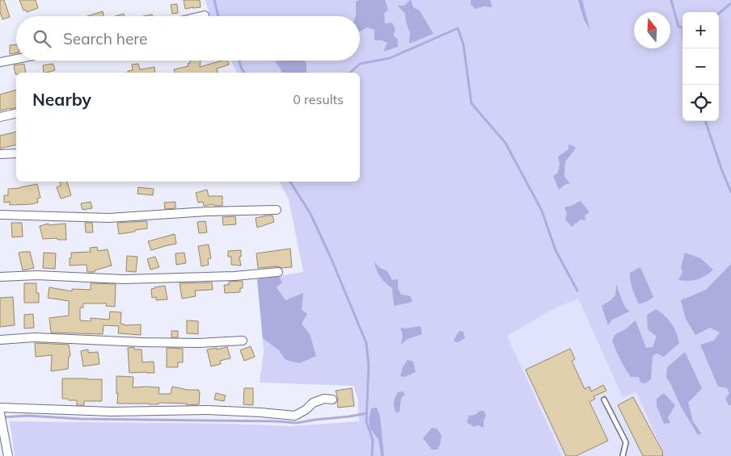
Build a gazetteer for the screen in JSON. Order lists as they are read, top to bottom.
{
  "north": "top",
  "page": {
    "map_buttons": ["+", "−"],
    "search": "Search here",
    "heading": ["Nearby", "0 results"]
  }
}
